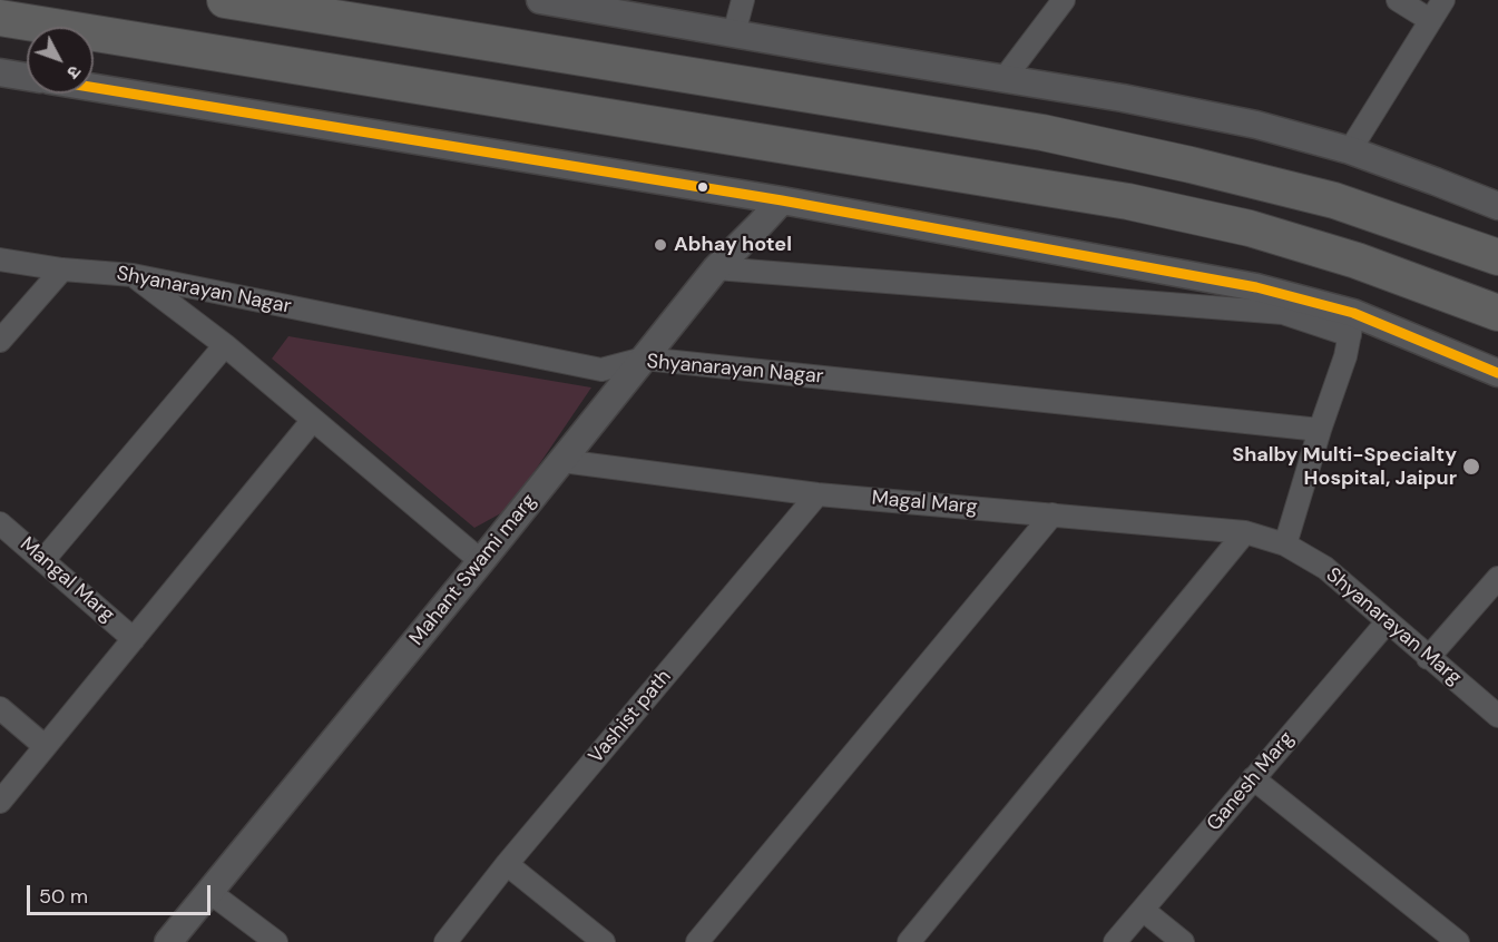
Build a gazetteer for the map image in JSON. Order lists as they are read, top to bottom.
{
  "streets": {
    "street": [
      "Shyanarayan Nagar",
      "Magal Marg",
      "Mahant Swami marg",
      "Mangal Marg",
      "Shyanarayan Marg",
      "Vashist path",
      "Ganesh Marg"
    ]
  },
  "crossings": [
    ["Shyanarayan Nagar", "Mahant Swami marg"],
    ["Magal Marg", "Mahant Swami marg"],
    ["Magal Marg", "Shyanarayan Marg"],
    ["Magal Marg", "Vashist path"],
    ["Shyanarayan Marg", "Ganesh Marg"]
  ],
  "places": ["Abhay hotel", "Shalby Multi-Specialty Hospital, Jaipur"],
  "scale_bar": "50 m",
  "north": "bottom right"
}
